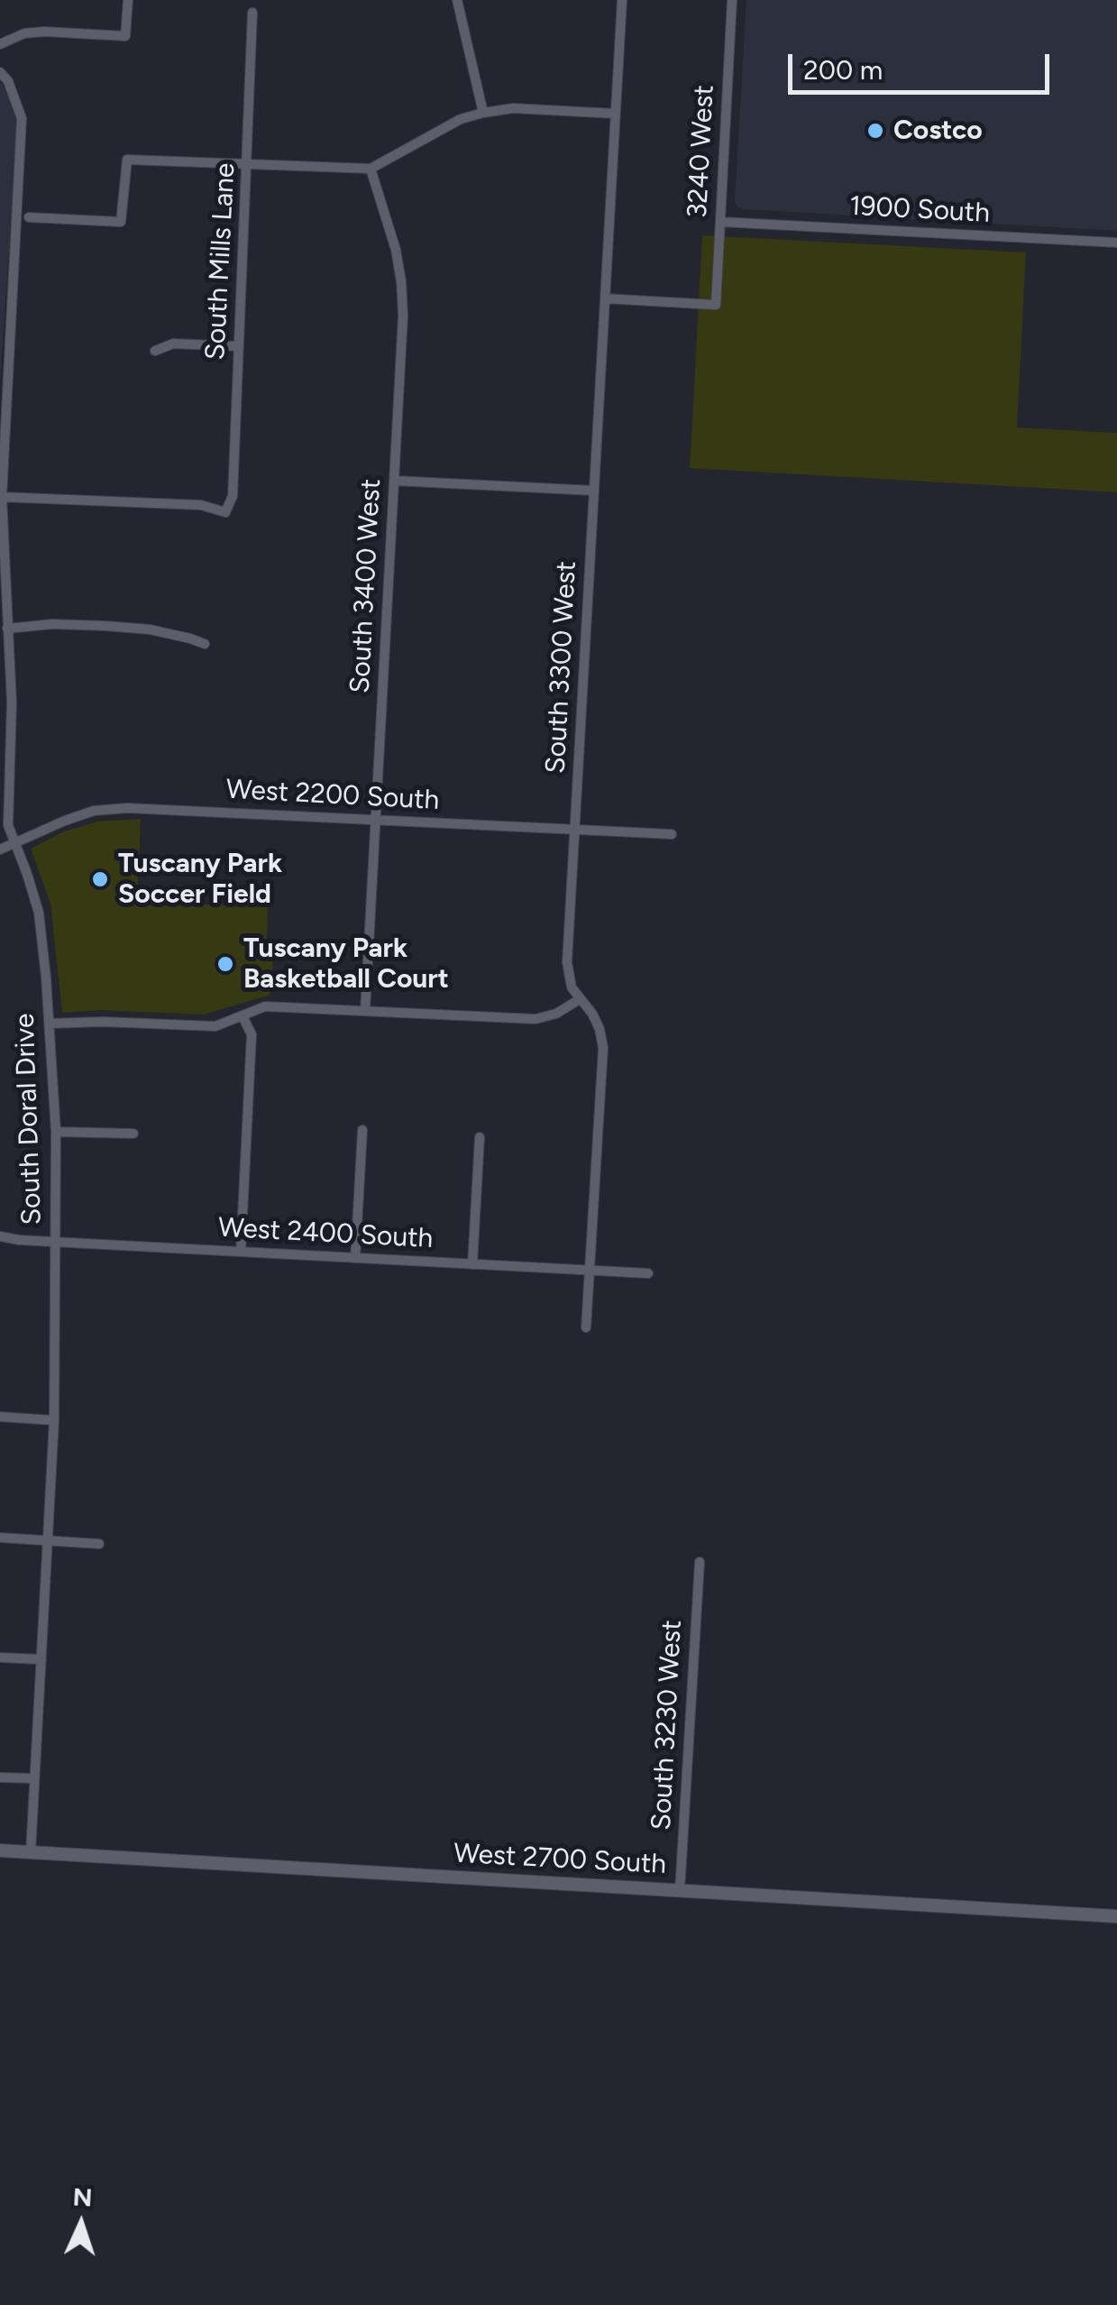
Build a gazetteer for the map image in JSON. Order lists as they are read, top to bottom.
{
  "streets": {
    "street": [
      "3240 West",
      "1900 South",
      "South Mills Lane",
      "South 3400 West",
      "South 3300 West",
      "West 2200 South",
      "South Doral Drive",
      "West 2400 South",
      "South 3230 West",
      "West 2700 South"
    ]
  },
  "crossings": [
    ["3240 West", "1900 South"],
    ["3240 West", "South 3300 West"],
    ["South Mills Lane", "South Doral Drive"],
    ["South 3400 West", "West 2200 South"],
    ["South 3300 West", "West 2200 South"],
    ["South 3300 West", "West 2400 South"],
    ["West 2200 South", "South Doral Drive"],
    ["South Doral Drive", "West 2400 South"],
    ["South Doral Drive", "West 2700 South"],
    ["South 3230 West", "West 2700 South"]
  ],
  "places": ["Costco", "Tuscany Park Soccer Field", "Tuscany Park Basketball Court"],
  "scale_bar": "200 m",
  "north": "top"
}
